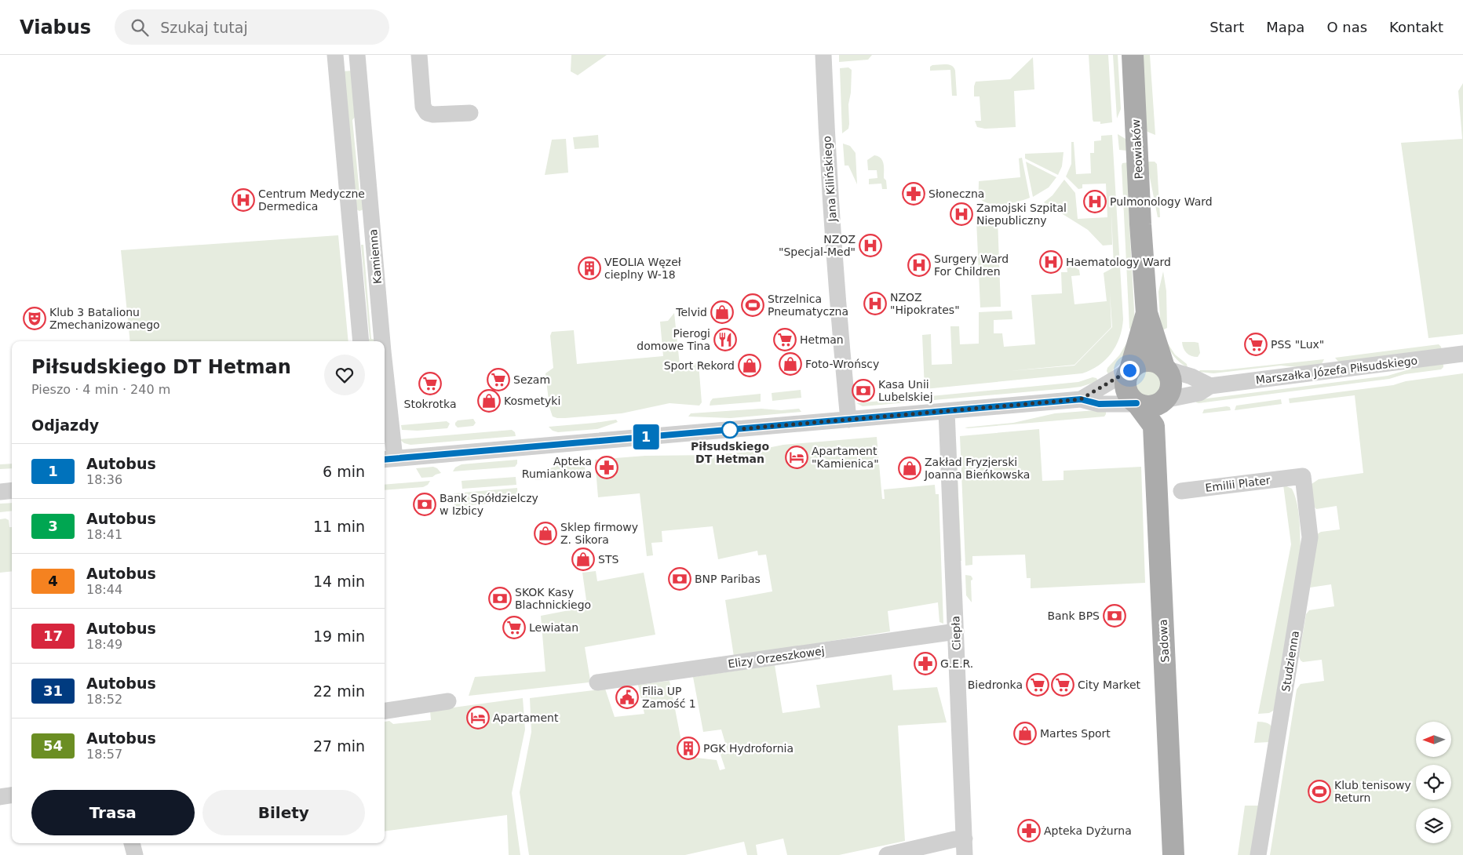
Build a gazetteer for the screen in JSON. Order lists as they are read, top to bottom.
{
  "streets": {
    "main road": ["Peowiaków", "Sadowa"],
    "street": [
      "Jana Kilińskiego",
      "Kamienna",
      "Marszałka Józefa Piłsudskiego",
      "Emilii Plater",
      "Ciepła",
      "Elizy Orzeszkowej",
      "Studzienna"
    ]
  },
  "crossings": [
    ["Peowiaków", "Marszałka Józefa Piłsudskiego"],
    ["Peowiaków", "Sadowa"],
    ["Marszałka Józefa Piłsudskiego", "Sadowa"],
    ["Emilii Plater", "Studzienna"],
    ["Ciepła", "Elizy Orzeszkowej"]
  ],
  "places": {
    "pharmacy": [
      "Słoneczna",
      "Apteka Rumiankowa",
      "G.E.R.",
      "Apteka Dyżurna"
    ],
    "hospital": [
      "Centrum Medyczne Dermedica",
      "Pulmonology Ward",
      "Zamojski Szpital Niepubliczny",
      "NZOZ \"Specjal-Med\"",
      "Haematology Ward",
      "Surgery Ward For Children",
      "NZOZ \"Hipokrates\""
    ],
    "building": ["VEOLIA Węzeł cieplny W-18", "PGK Hydrofornia"],
    "sports": ["Strzelnica Pneumatyczna", "Klub tenisowy Return"],
    "shop": [
      "Telvid",
      "Foto-Wrońscy",
      "Sport Rekord",
      "Kosmetyki",
      "Zakład Fryzjerski Joanna Bieńkowska",
      "Sklep firmowy Z. Sikora",
      "STS",
      "Martes Sport"
    ],
    "theatre": ["Klub 3 Batalionu Zmechanizowanego"],
    "restaurant": ["Pierogi domowe Tina"],
    "supermarket": [
      "Hetman",
      "PSS \"Lux\"",
      "Sezam",
      "Stokrotka",
      "Lewiatan",
      "Biedronka",
      "City Market"
    ],
    "bank": [
      "Kasa Unii Lubelskiej",
      "Bank Spółdzielczy w Izbicy",
      "BNP Paribas",
      "SKOK Kasy Blachnickiego",
      "Bank BPS"
    ],
    "other": ["Piłsudskiego DT Hetman"],
    "hotel": ["Apartament \"Kamienica\"", "Apartament"],
    "public building": ["Filia UP Zamość 1"]
  },
  "lines": ["bus line 1"],
  "north": "left",
  "page": {
    "header": "Viabus",
    "search": "Szukaj tutaj",
    "nav": [
      "Start",
      "Mapa",
      "O nas",
      "Kontakt"
    ],
    "on_map": "1",
    "heading": [
      ["Piłsudskiego DT Hetman", "Pieszo · 4 min · 240 m"],
      "Odjazdy"
    ],
    "list": [
      {
        "mark": "1",
        "name": "Autobus",
        "note": "18:36",
        "value": "6 min"
      },
      {
        "mark": "3",
        "name": "Autobus",
        "note": "18:41",
        "value": "11 min"
      },
      {
        "mark": "4",
        "name": "Autobus",
        "note": "18:44",
        "value": "14 min"
      },
      {
        "mark": "17",
        "name": "Autobus",
        "note": "18:49",
        "value": "19 min"
      },
      {
        "mark": "31",
        "name": "Autobus",
        "note": "18:52",
        "value": "22 min"
      },
      {
        "mark": "54",
        "name": "Autobus",
        "note": "18:57",
        "value": "27 min"
      }
    ],
    "buttons": ["Trasa", "Bilety"]
  }
}
